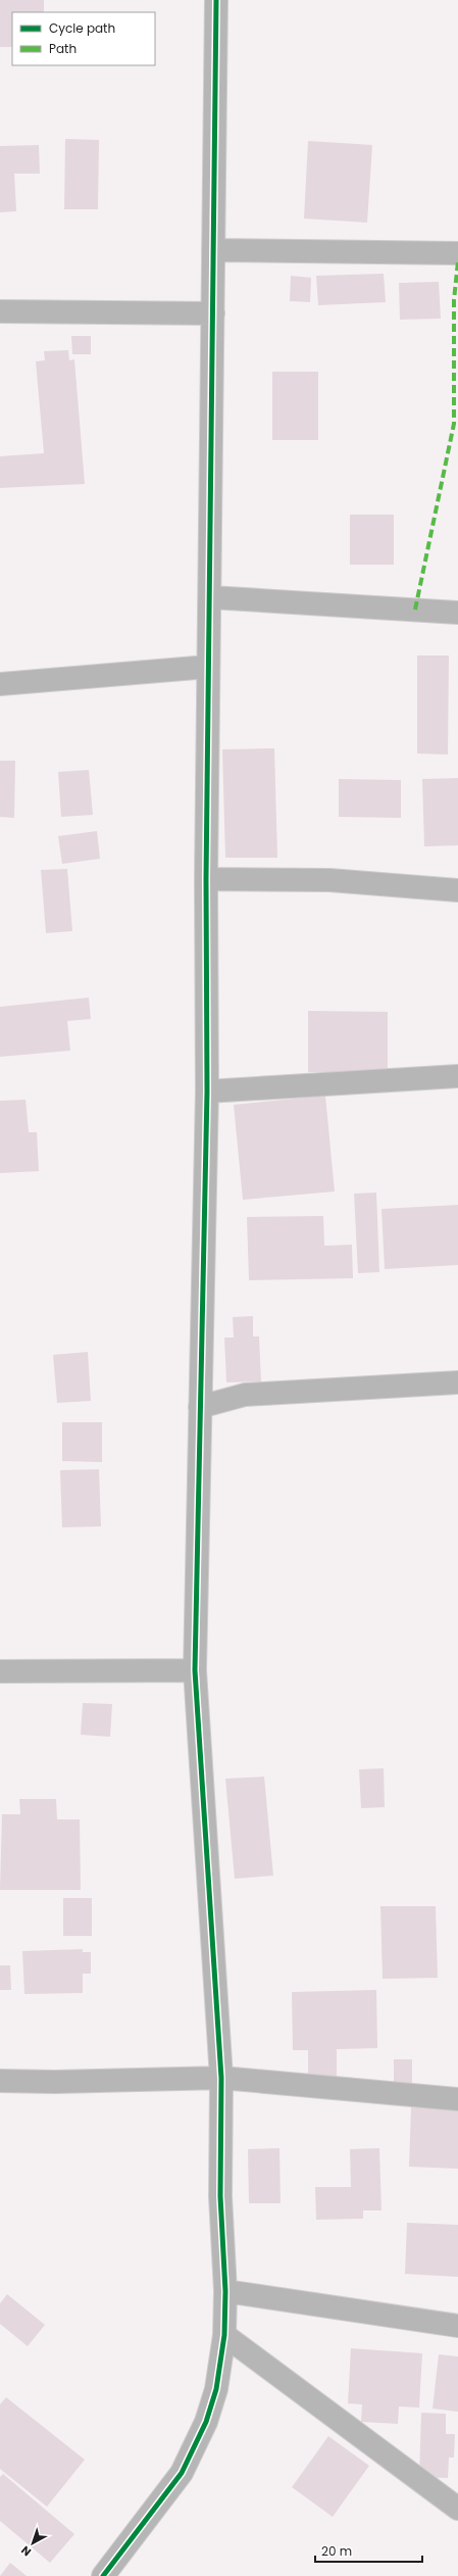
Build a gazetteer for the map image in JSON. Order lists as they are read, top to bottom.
{
  "legend": ["Cycle path", "Path"],
  "scale_bar": "20 m",
  "north": "bottom left"
}
